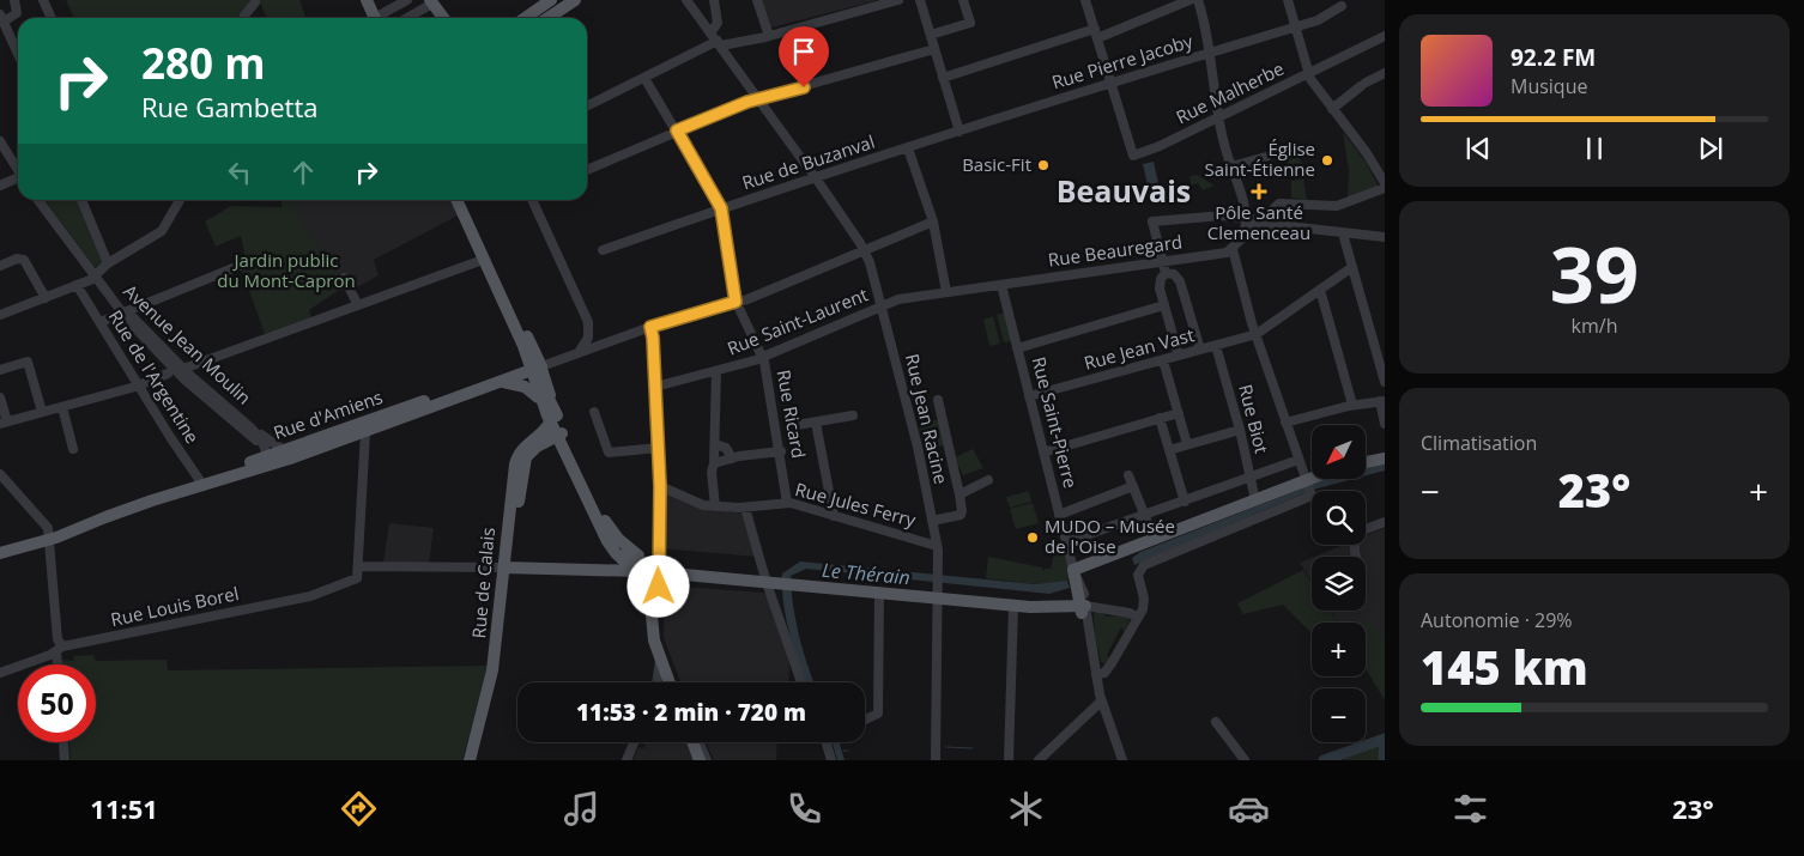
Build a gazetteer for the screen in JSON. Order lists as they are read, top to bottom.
{
  "streets": {
    "main road": ["Rue d'Amiens", "Rue Saint-Pierre", "Rue de Calais"],
    "street": [
      "Rue Pierre Jacoby",
      "Rue Malherbe",
      "Rue de Buzanval",
      "Rue Beauregard",
      "Rue Saint-Laurent",
      "Avenue Jean Moulin",
      "Rue Jean Vast",
      "Rue de l'Argentine",
      "Rue Ricard",
      "Rue Jean Racine",
      "Rue Biot",
      "Rue Jules Ferry",
      "Rue Louis Borel"
    ]
  },
  "crossings": [
    ["Rue Pierre Jacoby", "Rue Malherbe"],
    ["Rue Pierre Jacoby", "Rue de Buzanval"],
    ["Rue de Buzanval", "Rue Ricard"],
    ["Rue de Buzanval", "Rue Jean Racine"],
    ["Rue Beauregard", "Rue Saint-Laurent"],
    ["Rue Beauregard", "Rue Saint-Pierre"],
    ["Rue Saint-Laurent", "Rue Ricard"],
    ["Rue Saint-Laurent", "Rue Jean Racine"],
    ["Avenue Jean Moulin", "Rue d'Amiens"],
    ["Rue Jean Vast", "Rue Biot"],
    ["Rue Jean Vast", "Rue Saint-Pierre"],
    ["Rue de l'Argentine", "Rue d'Amiens"],
    ["Rue Ricard", "Rue Jules Ferry"],
    ["Rue Jean Racine", "Rue Jules Ferry"]
  ],
  "districts": ["Beauvais"],
  "water": ["Le Thérain"],
  "parks": ["Jardin public du Mont-Capron"],
  "places": {
    "other": ["Église Saint-Étienne", "Basic-Fit", "MUDO – Musée de l'Oise"],
    "health": ["Pôle Santé Clemenceau"]
  },
  "north": "bottom left",
  "page": {
    "turn": ["280 m", "Rue Gambetta"],
    "song": ["92.2 FM", "Musique"],
    "tile": [
      ["39", "km/h"],
      "Climatisation",
      ["Autonomie · 29%", "145 km"]
    ],
    "map_buttons": ["+", "−"],
    "heat": ["−", "23°", "+"],
    "limit": "50",
    "trip": "11:53 · 2 min · 720 m",
    "tabs": ["11:51", "23°"]
  }
}
